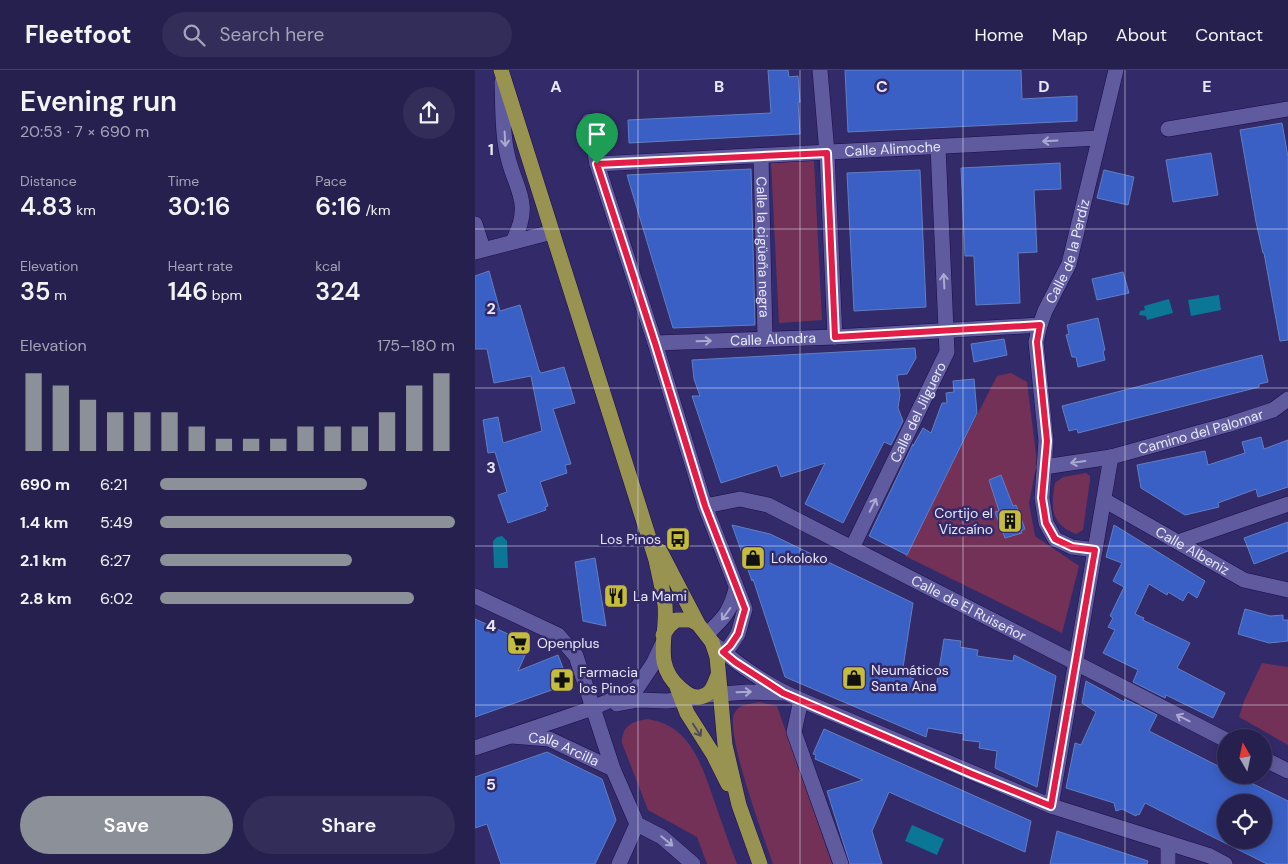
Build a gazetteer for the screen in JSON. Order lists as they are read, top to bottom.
{
  "streets": {
    "street": [
      "Calle Alimoche",
      "Calle la cigüeña negra",
      "Calle de la Perdiz",
      "Calle Alondra",
      "Calle del Jilguero",
      "Camino del Palomar",
      "Calle Albeniz",
      "Calle de El Ruiseñor",
      "Calle Arcilla"
    ]
  },
  "crossings": [
    ["Calle Alimoche", "Calle la cigüeña negra"],
    ["Calle Alimoche", "Calle de la Perdiz"],
    ["Calle Alimoche", "Calle del Jilguero"],
    ["Calle la cigüeña negra", "Calle Alondra"],
    ["Calle de la Perdiz", "Calle Alondra"],
    ["Calle de la Perdiz", "Camino del Palomar"],
    ["Calle Alondra", "Calle del Jilguero"],
    ["Calle del Jilguero", "Calle de El Ruiseñor"]
  ],
  "places": {
    "building": ["Cortijo el Vizcaíno"],
    "bus stop": ["Los Pinos"],
    "shop": ["Lokoloko", "Neumáticos Santa Ana"],
    "restaurant": ["La Mami"],
    "supermarket": ["Openplus"],
    "pharmacy": ["Farmacia los Pinos"]
  },
  "north": "top",
  "page": {
    "header": "Fleetfoot",
    "search": "Search here",
    "nav": [
      "Home",
      "Map",
      "About",
      "Contact"
    ],
    "heading": ["Evening run", "20:53 · 7 × 690 m"],
    "stats": [
      ["Distance", "4.83 km"],
      ["Time", "30:16"],
      ["Pace", "6:16 /km"],
      ["Elevation", "35 m"],
      ["Heart rate", "146 bpm"],
      ["kcal", "324"]
    ],
    "chart": ["Elevation", "175–180 m"],
    "list": [
      {
        "name": "690 m",
        "note": "6:21"
      },
      {
        "name": "1.4 km",
        "note": "5:49"
      },
      {
        "name": "2.1 km",
        "note": "6:27"
      },
      {
        "name": "2.8 km",
        "note": "6:02"
      }
    ],
    "buttons": ["Save", "Share"]
  },
  "grid": {
    "columns": [
      "A",
      "B",
      "C",
      "D",
      "E"
    ],
    "rows": [
      "1",
      "2",
      "3",
      "4",
      "5"
    ]
  }
}
